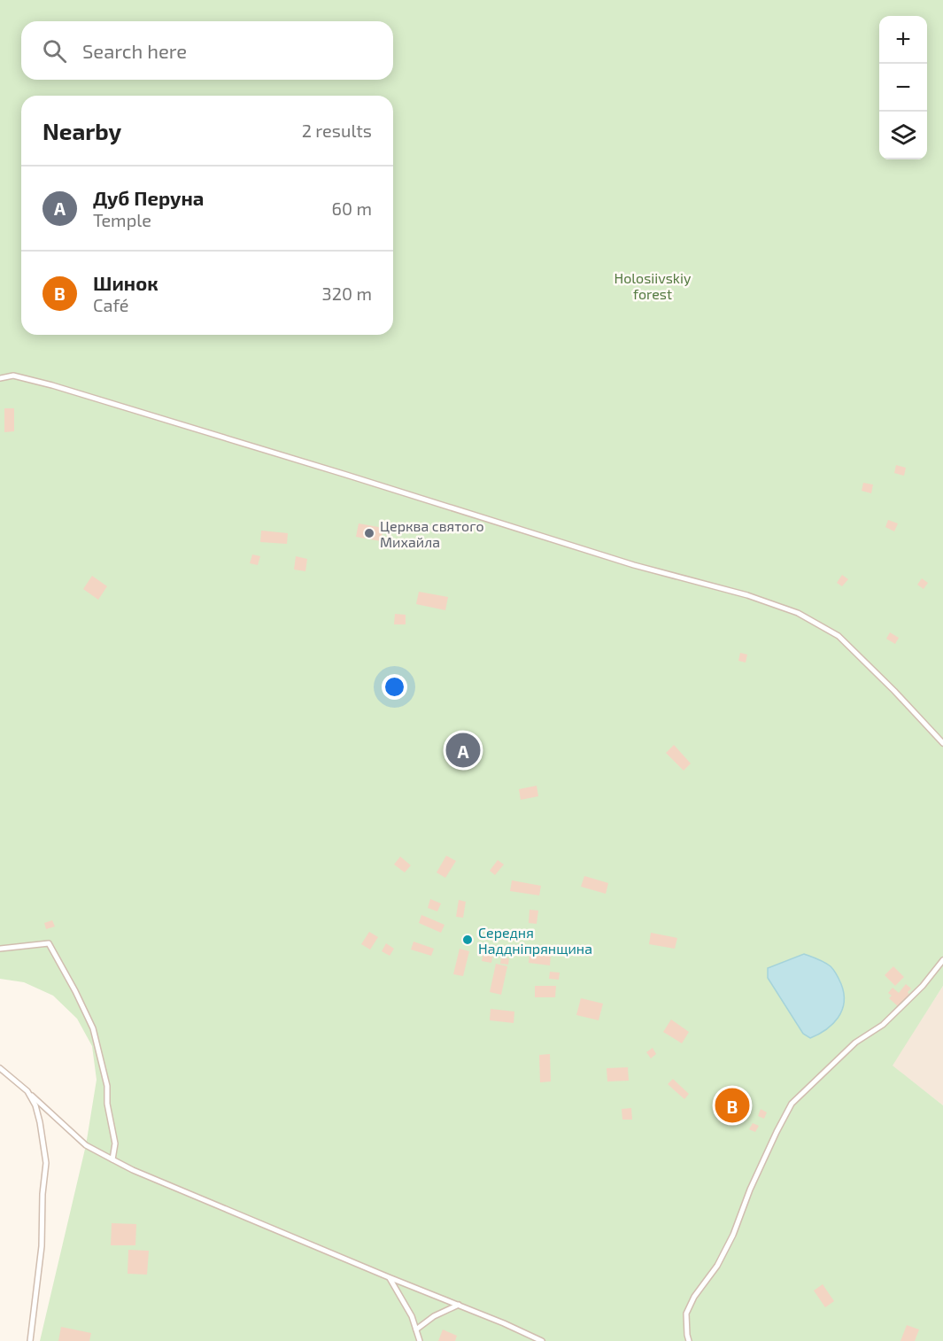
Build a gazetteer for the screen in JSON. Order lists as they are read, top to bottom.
{
  "parks": ["Holosiivskiy forest"],
  "places": ["Церква святого Михайла", "Середня Наддніпрянщина"],
  "page": {
    "map_buttons": ["+", "−"],
    "search": "Search here",
    "heading": ["Nearby", "2 results"],
    "list": [
      {
        "mark": "A",
        "name": "Дуб Перуна",
        "note": "Temple",
        "value": "60 m"
      },
      {
        "mark": "B",
        "name": "Шинок",
        "note": "Café",
        "value": "320 m"
      }
    ],
    "pins": ["A", "B"]
  }
}
